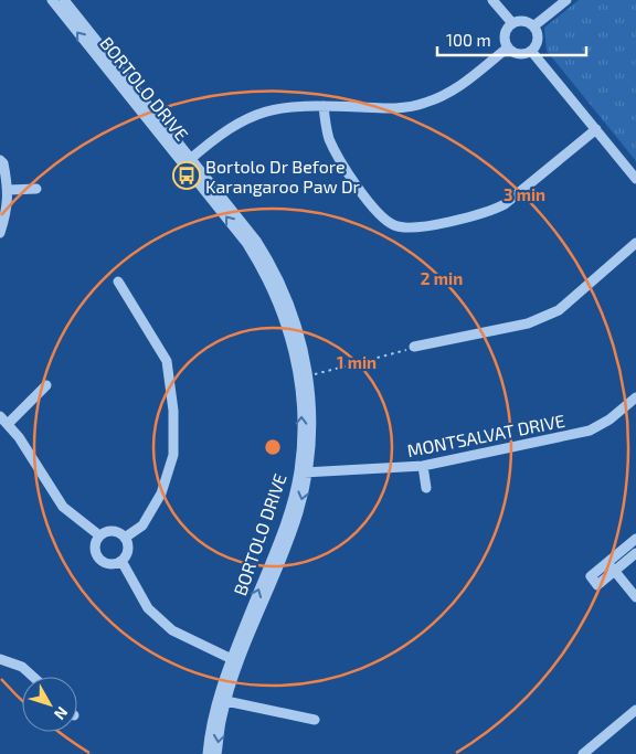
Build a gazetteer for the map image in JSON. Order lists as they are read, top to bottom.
{
  "streets": {
    "street": ["BORTOLO DRIVE", "MONTSALVAT DRIVE"]
  },
  "crossings": [
    ["BORTOLO DRIVE", "MONTSALVAT DRIVE"]
  ],
  "places": {
    "bus stop": ["Bortolo Dr Before Karangaroo Paw Dr"]
  },
  "scale_bar": "100 m",
  "north": "bottom right",
  "rings": ["3 min", "2 min", "1 min"]
}
